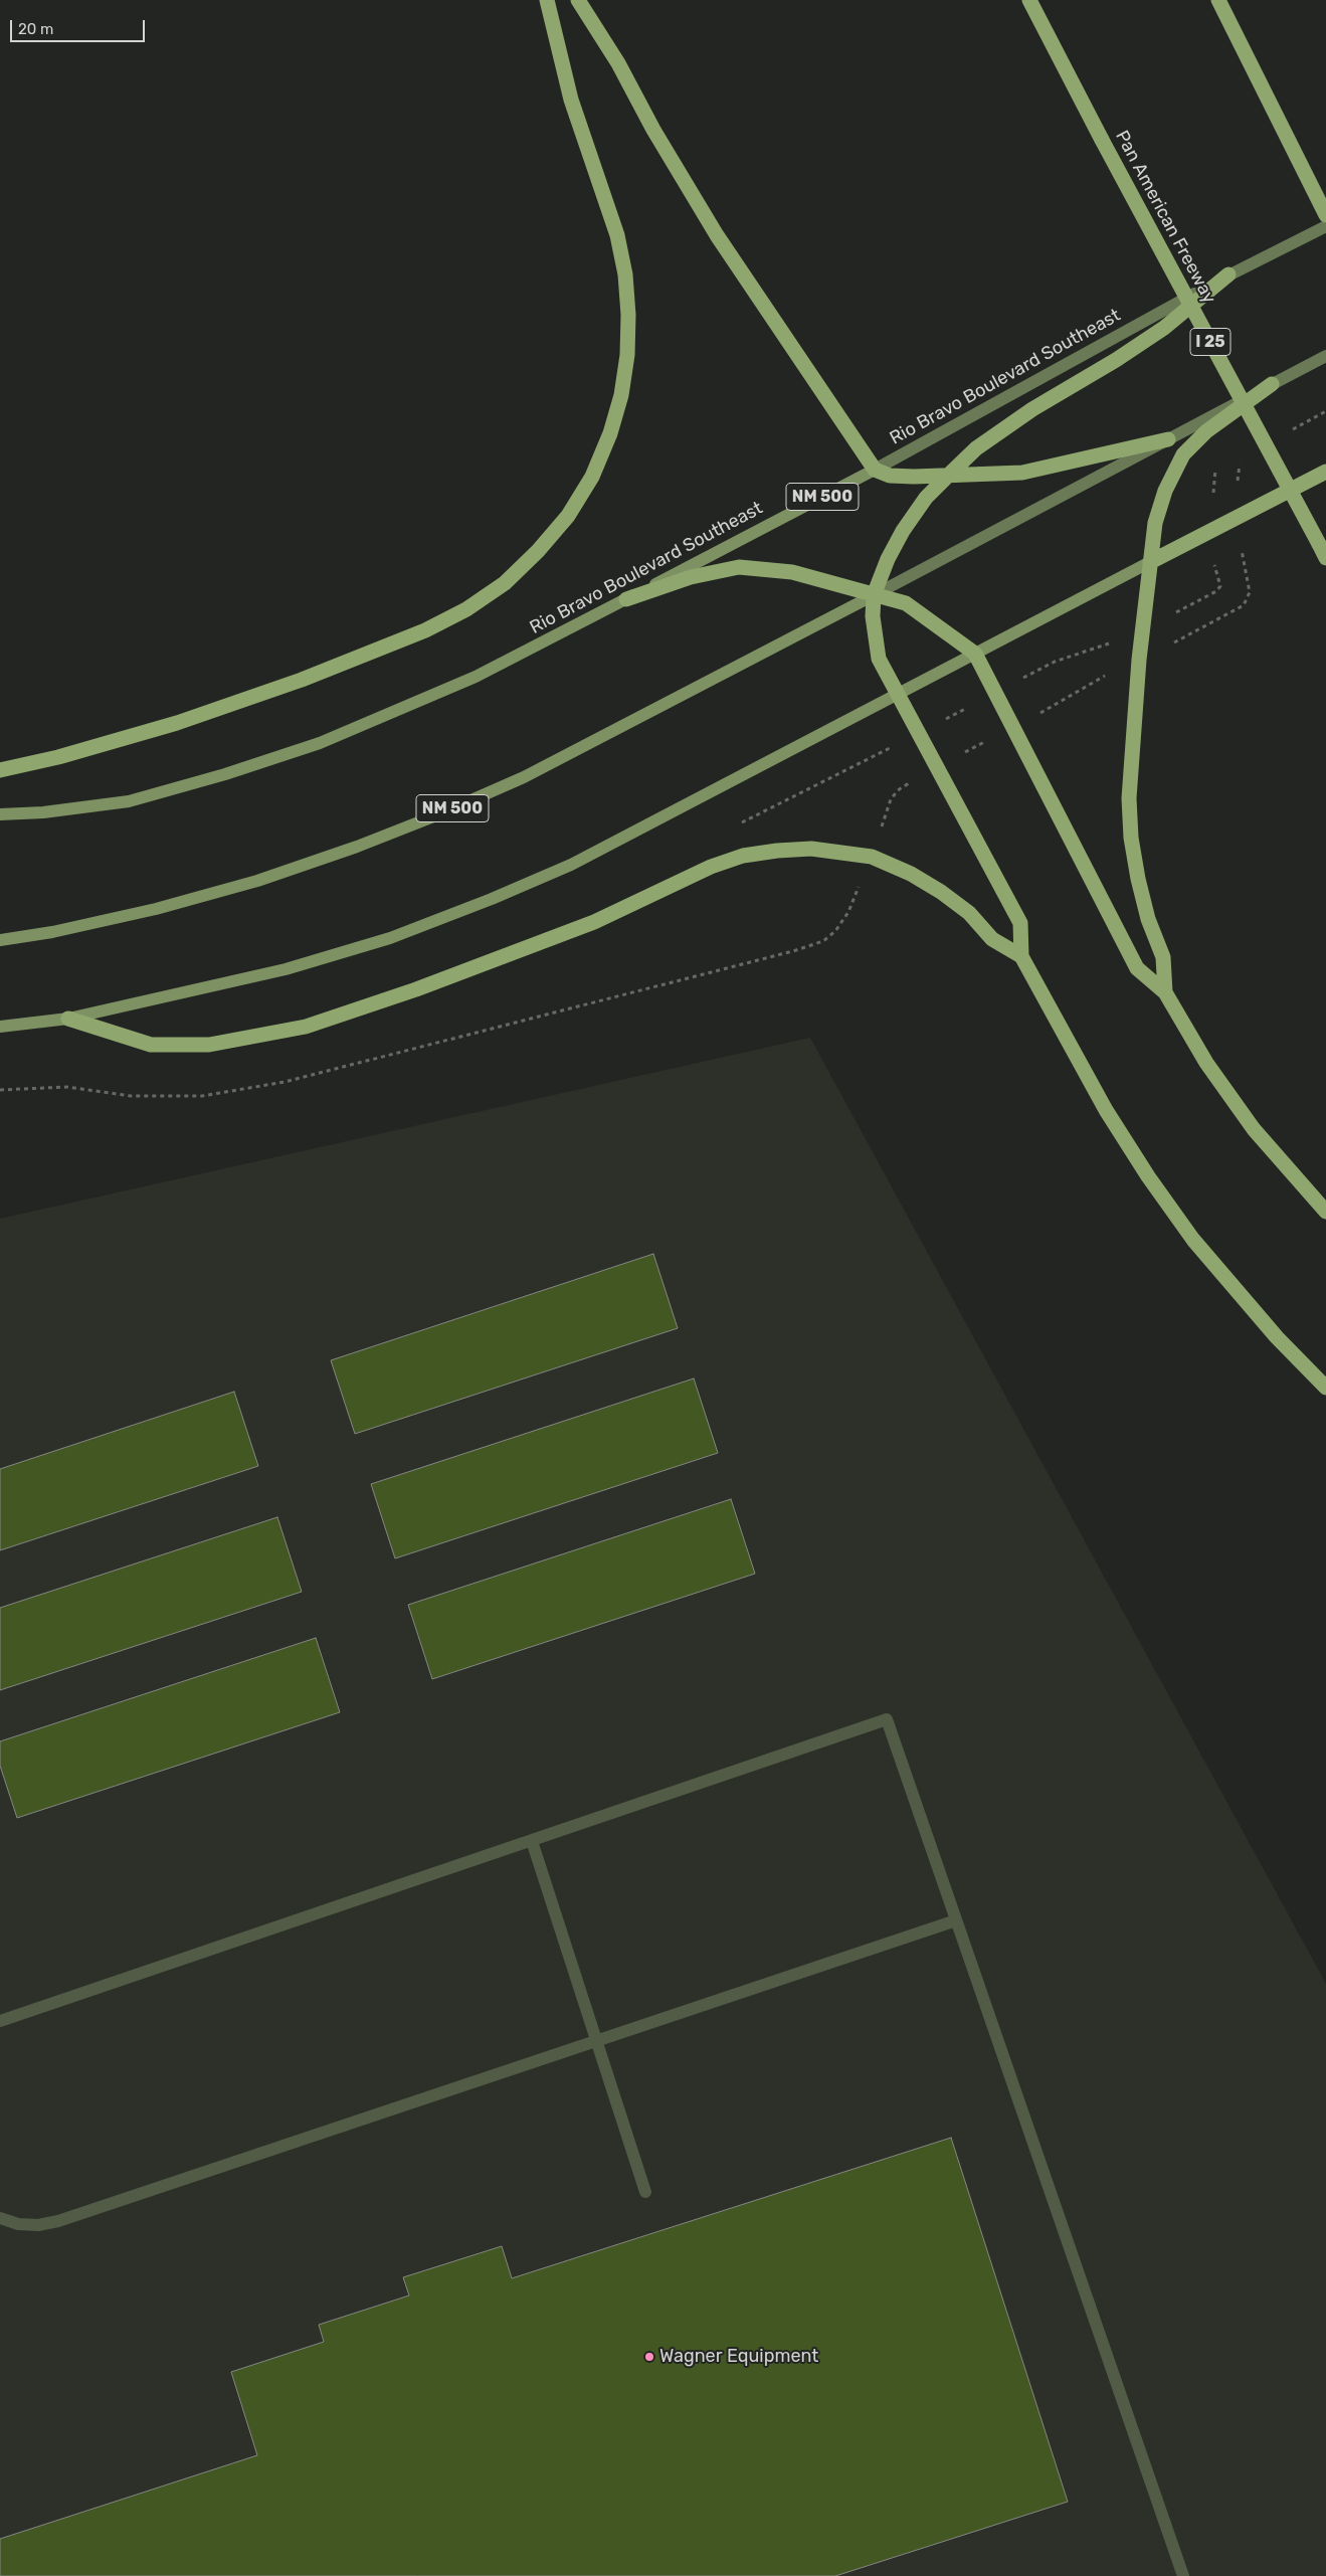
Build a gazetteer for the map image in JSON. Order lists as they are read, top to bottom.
{
  "streets": {
    "highway": ["Pan American Freeway", "I 25"],
    "main road": ["Rio Bravo Boulevard Southeast", "NM 500"]
  },
  "places": ["Wagner Equipment"],
  "scale_bar": "20 m"
}
